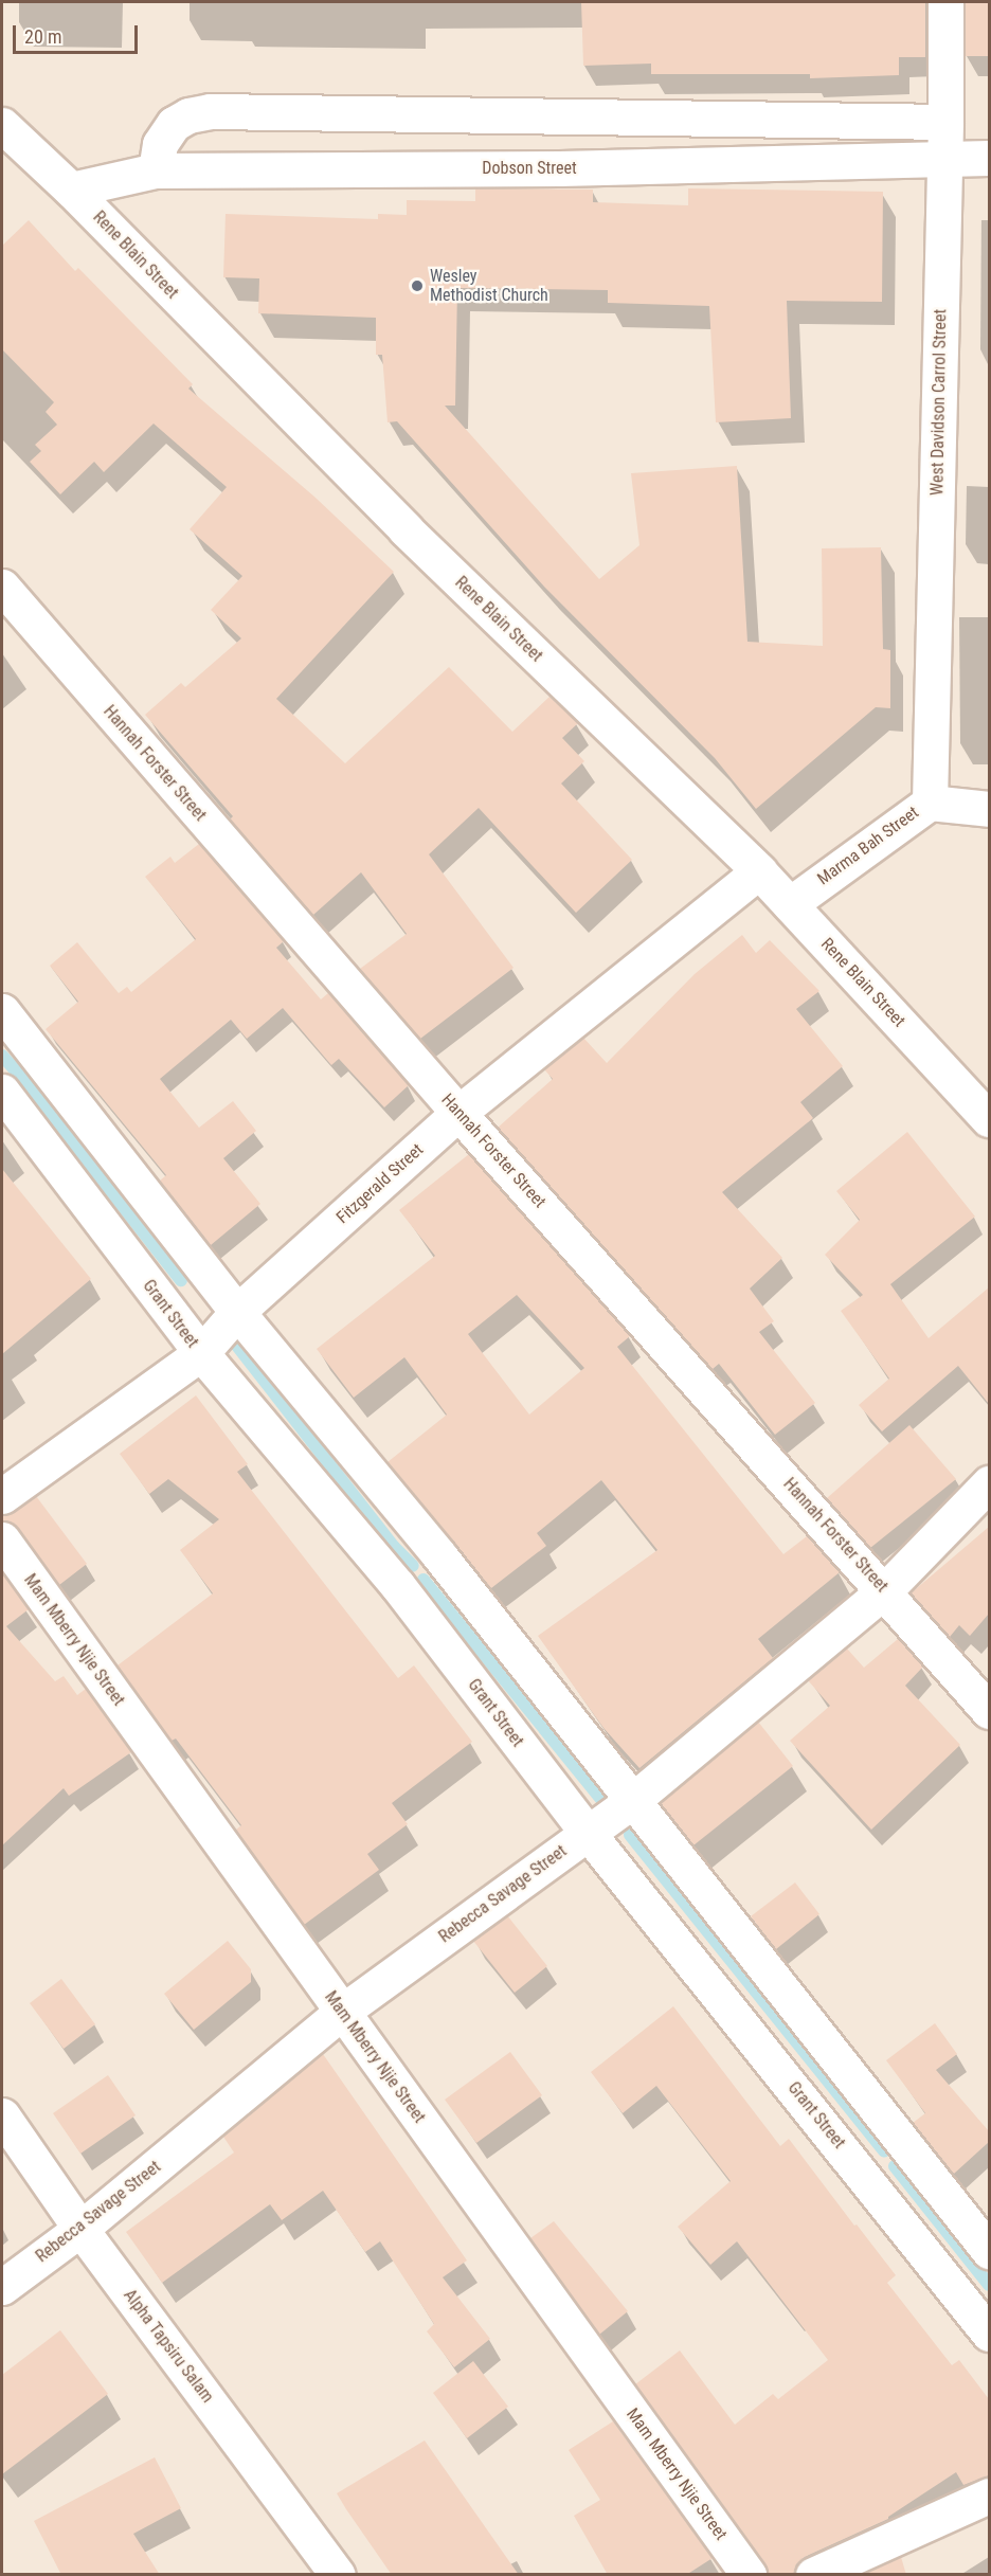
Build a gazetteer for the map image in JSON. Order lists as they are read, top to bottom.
{
  "streets": {
    "street": [
      "Dobson Street",
      "Rene Blain Street",
      "West Davidson Carrol Street",
      "Hannah Forster Street",
      "Marma Bah Street",
      "Fitzgerald Street",
      "Grant Street",
      "Mam Mberry Njie Street",
      "Rebecca Savage Street",
      "Alpha Tapsiru Salam"
    ]
  },
  "crossings": [
    ["Dobson Street", "Rene Blain Street"],
    ["Dobson Street", "West Davidson Carrol Street"],
    ["Rene Blain Street", "Marma Bah Street"],
    ["Rene Blain Street", "Fitzgerald Street"],
    ["West Davidson Carrol Street", "Marma Bah Street"],
    ["Hannah Forster Street", "Fitzgerald Street"],
    ["Hannah Forster Street", "Rebecca Savage Street"],
    ["Fitzgerald Street", "Grant Street"],
    ["Grant Street", "Rebecca Savage Street"],
    ["Mam Mberry Njie Street", "Rebecca Savage Street"],
    ["Rebecca Savage Street", "Alpha Tapsiru Salam"]
  ],
  "places": ["Wesley Methodist Church"],
  "scale_bar": "20 m"
}
